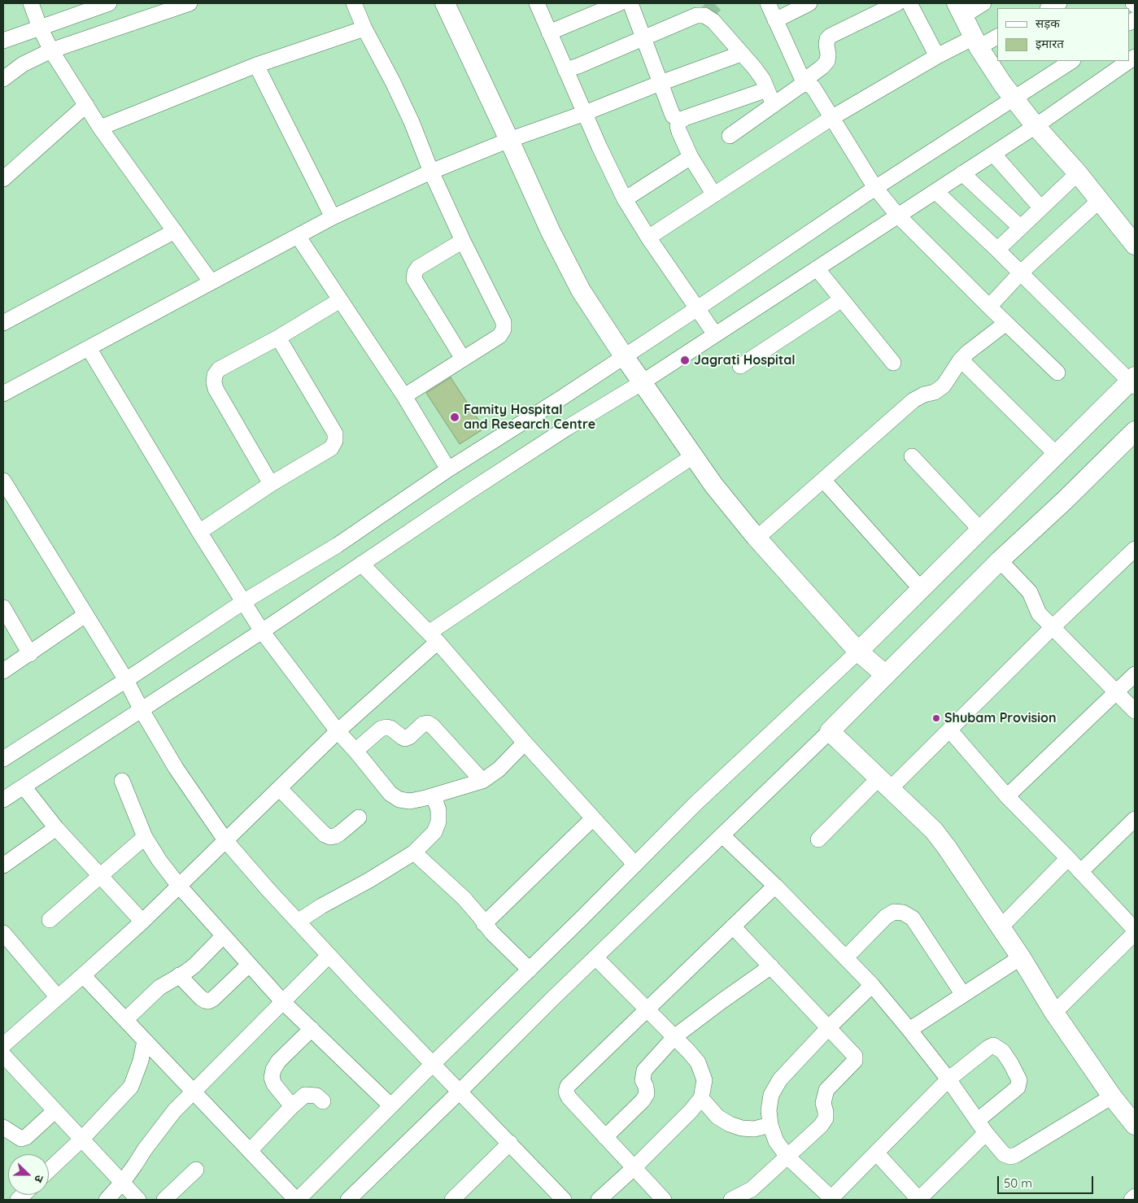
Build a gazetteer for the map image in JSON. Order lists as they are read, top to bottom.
{
  "places": ["Jagrati Hospital", "Famity Hospital and Research Centre", "Shubam Provision"],
  "legend": ["सड़क", "इमारत"],
  "scale_bar": "50 m",
  "north": "right"
}
